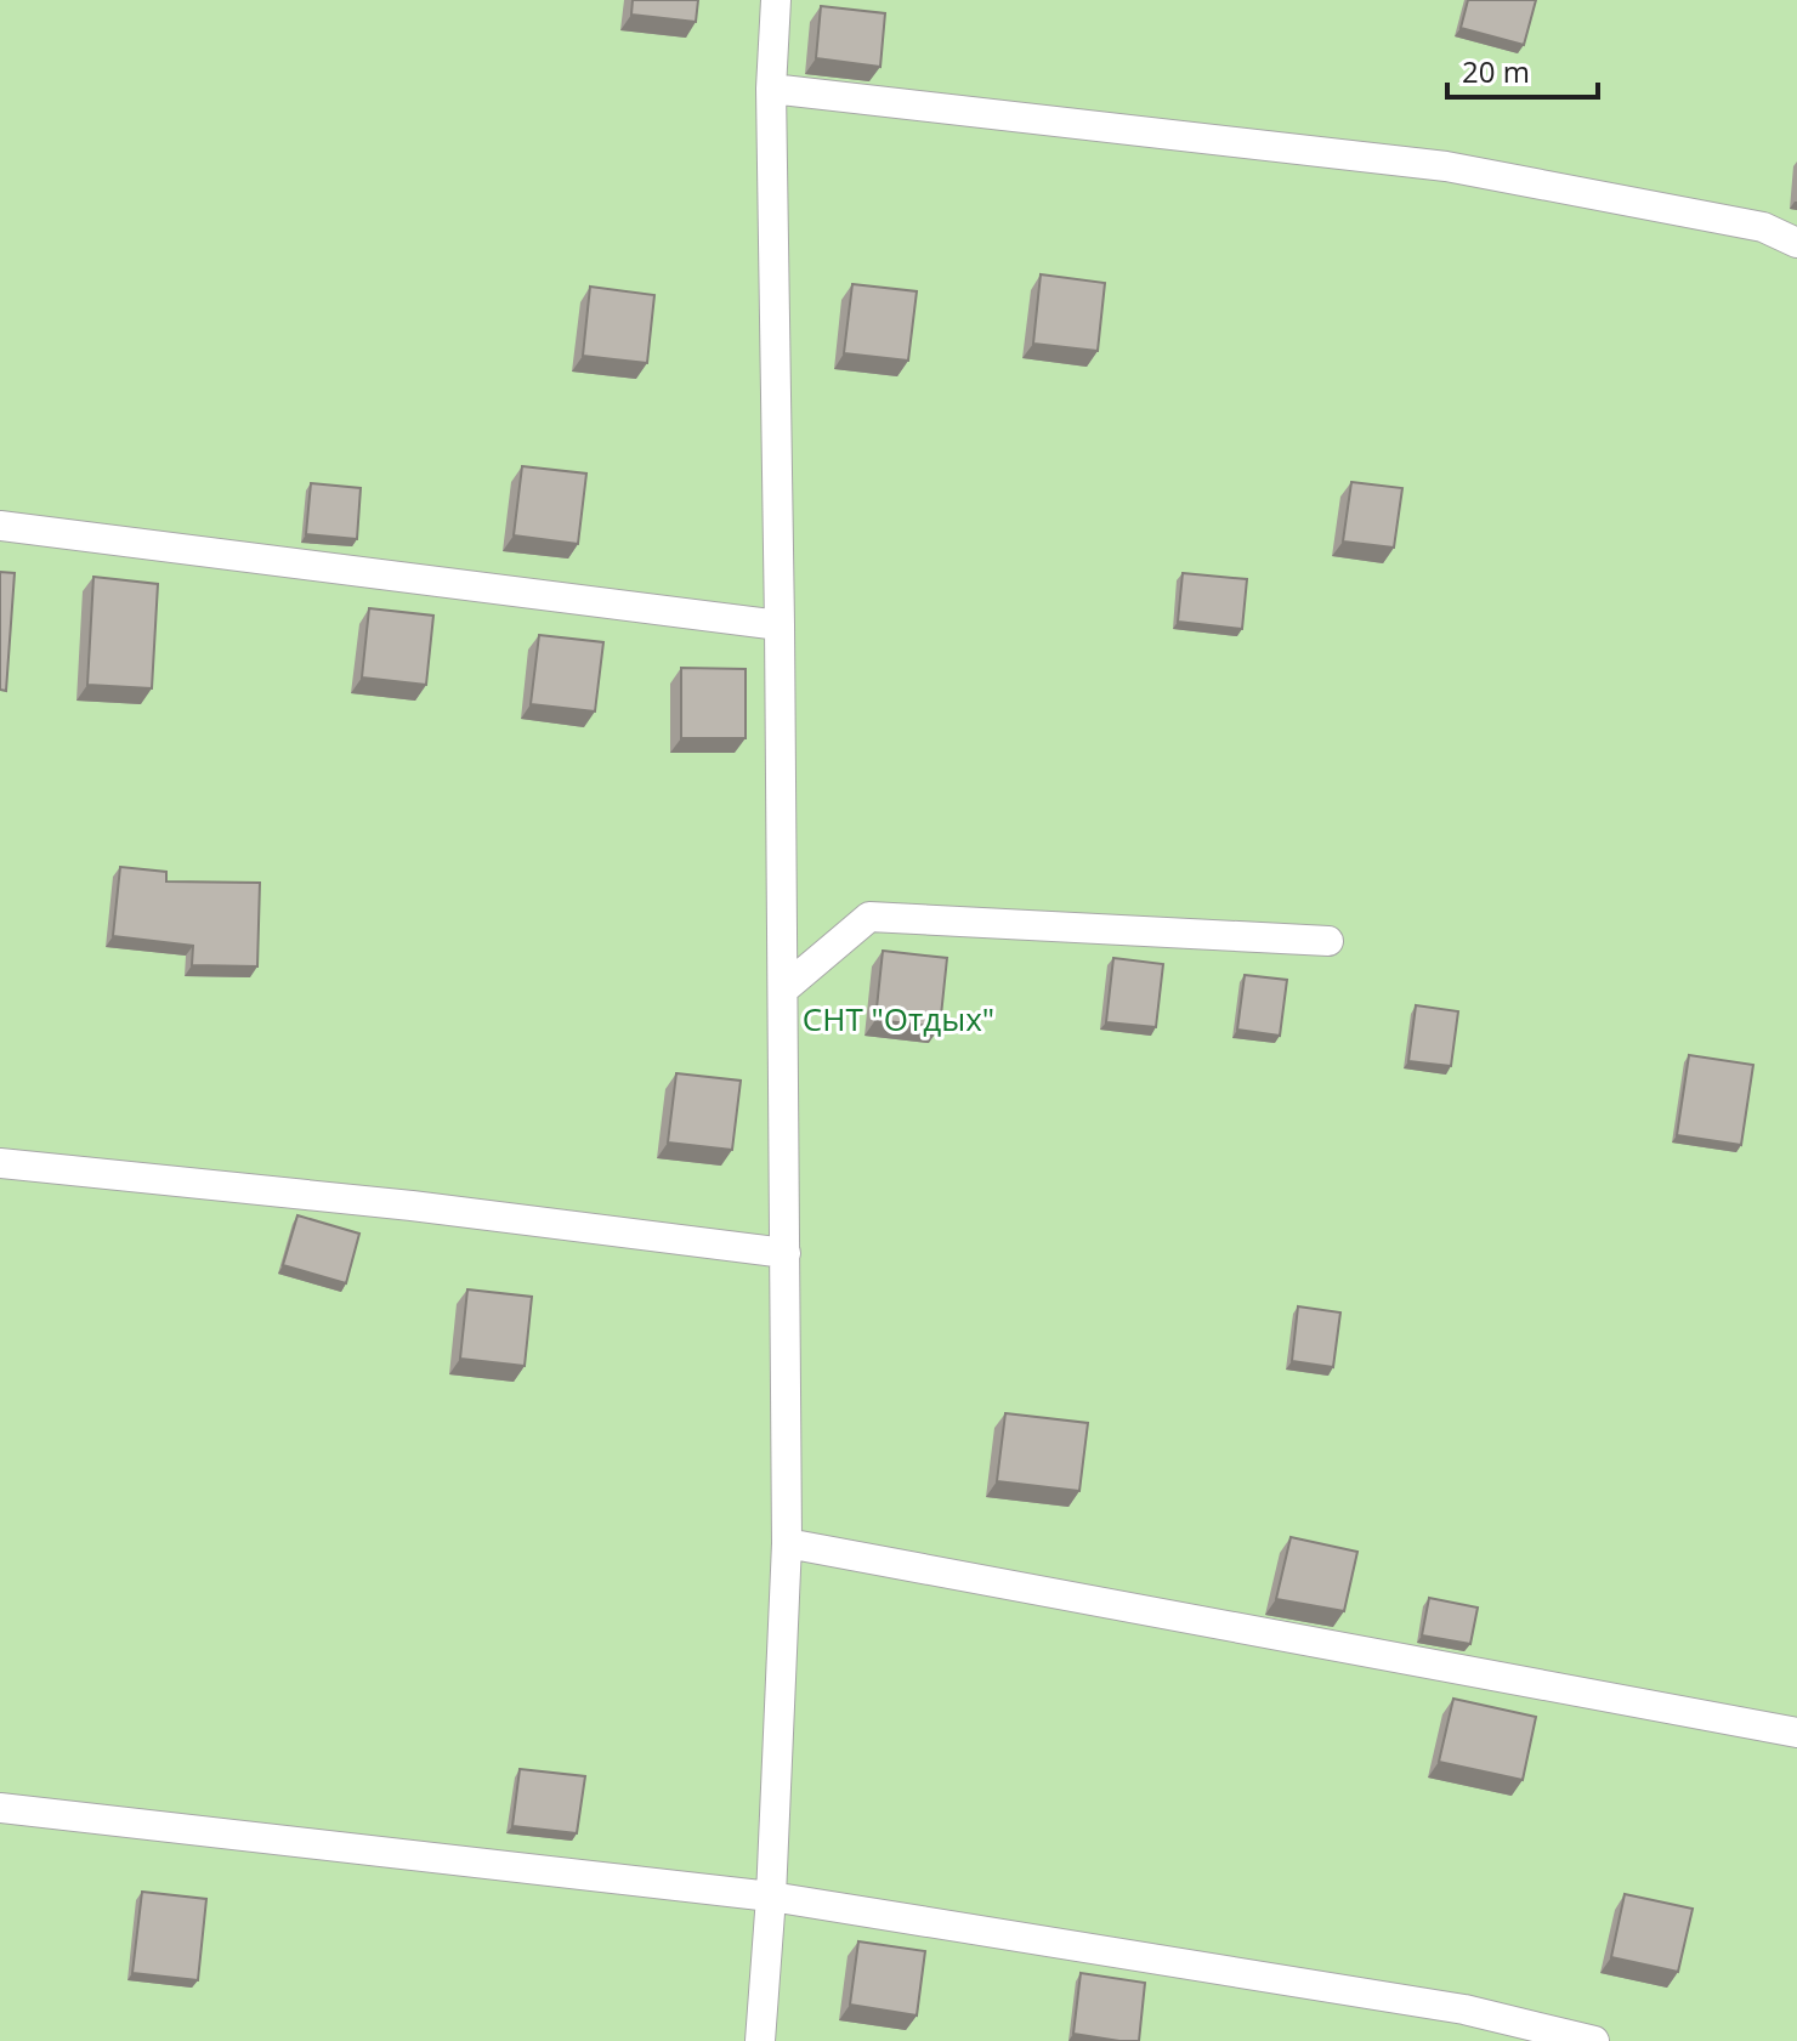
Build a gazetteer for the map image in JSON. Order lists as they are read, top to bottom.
{
  "parks": ["СНТ \"Отдых\""],
  "scale_bar": "20 m"
}
